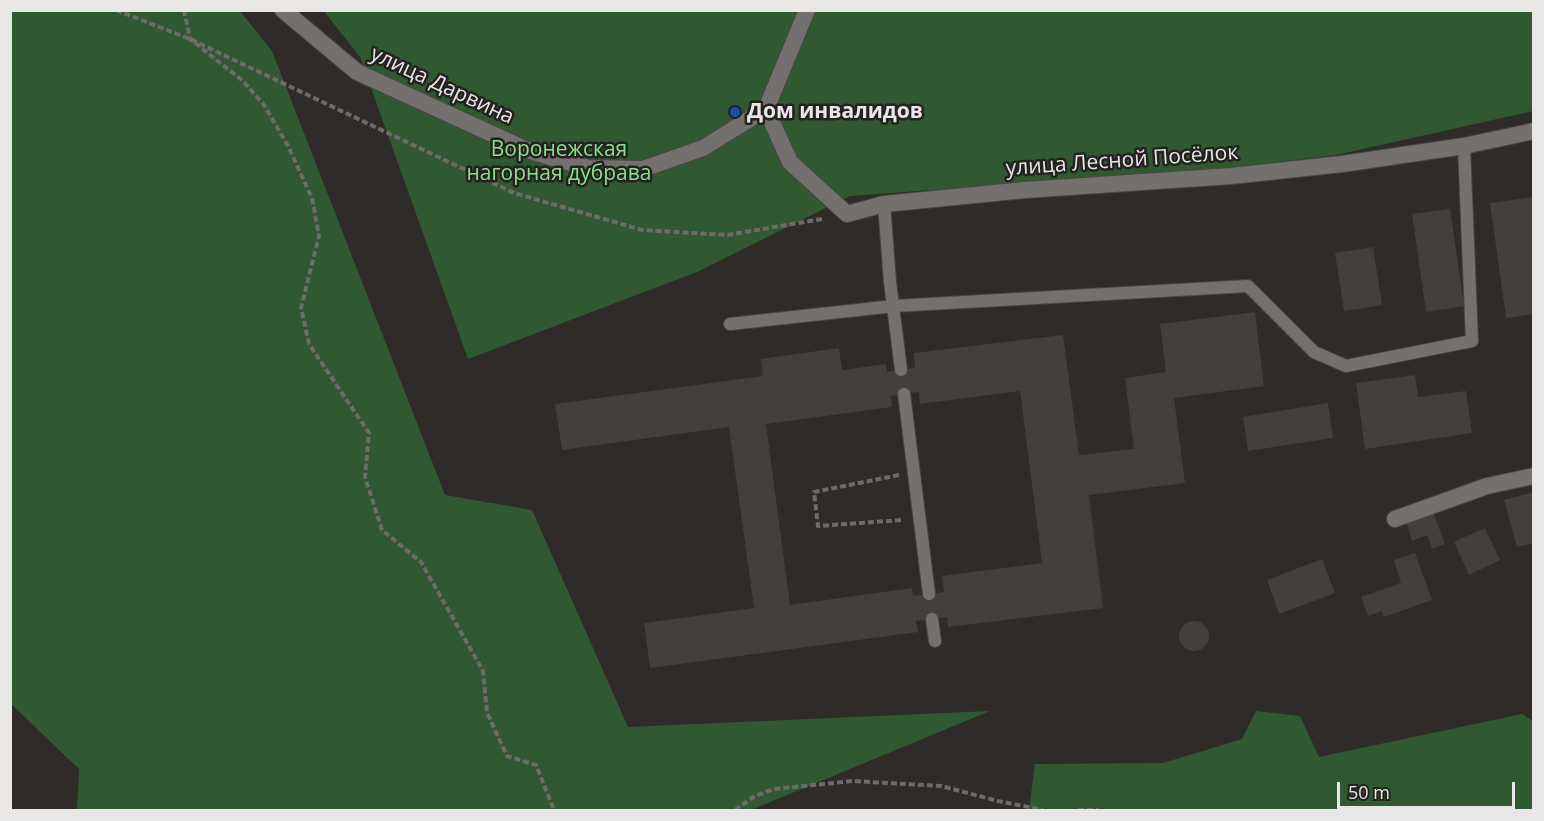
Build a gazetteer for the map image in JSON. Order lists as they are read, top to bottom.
{
  "streets": {
    "street": ["улица Дарвина", "улица Лесной Посёлок"]
  },
  "parks": ["Воронежская нагорная дубрава"],
  "places": ["Дом инвалидов"],
  "scale_bar": "50 m"
}
